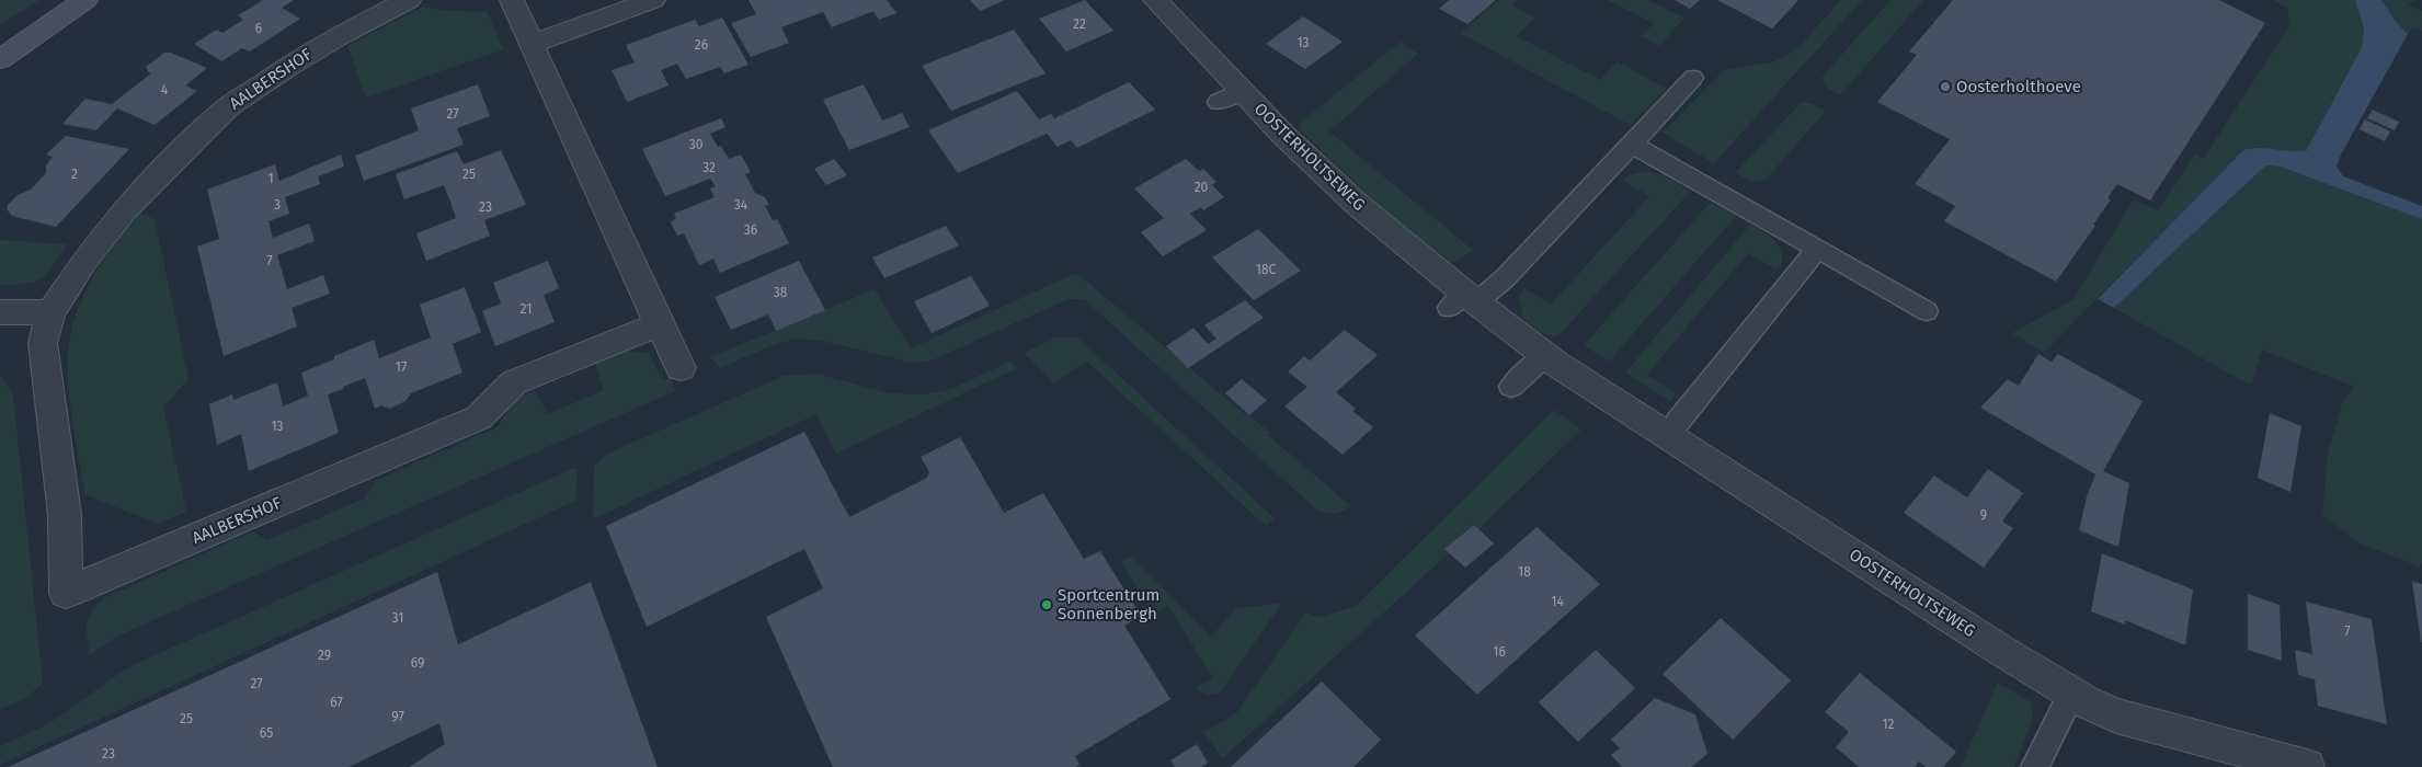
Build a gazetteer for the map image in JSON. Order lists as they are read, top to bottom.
{
  "streets": {
    "street": ["AALBERSHOF", "OOSTERHOLTSEWEG"]
  },
  "places": ["Oosterholthoeve", "Sportcentrum Sonnenbergh"],
  "house_numbers": [
    "22",
    "6",
    "13",
    "26",
    "4",
    "27",
    "30",
    "32",
    "2",
    "25",
    "1",
    "20",
    "3",
    "34",
    "23",
    "36",
    "7",
    "18C",
    "38",
    "21",
    "17",
    "13",
    "9",
    "18",
    "14",
    "31",
    "7",
    "16",
    "29",
    "69",
    "27",
    "67",
    "97",
    "25",
    "12",
    "65",
    "23"
  ]
}
